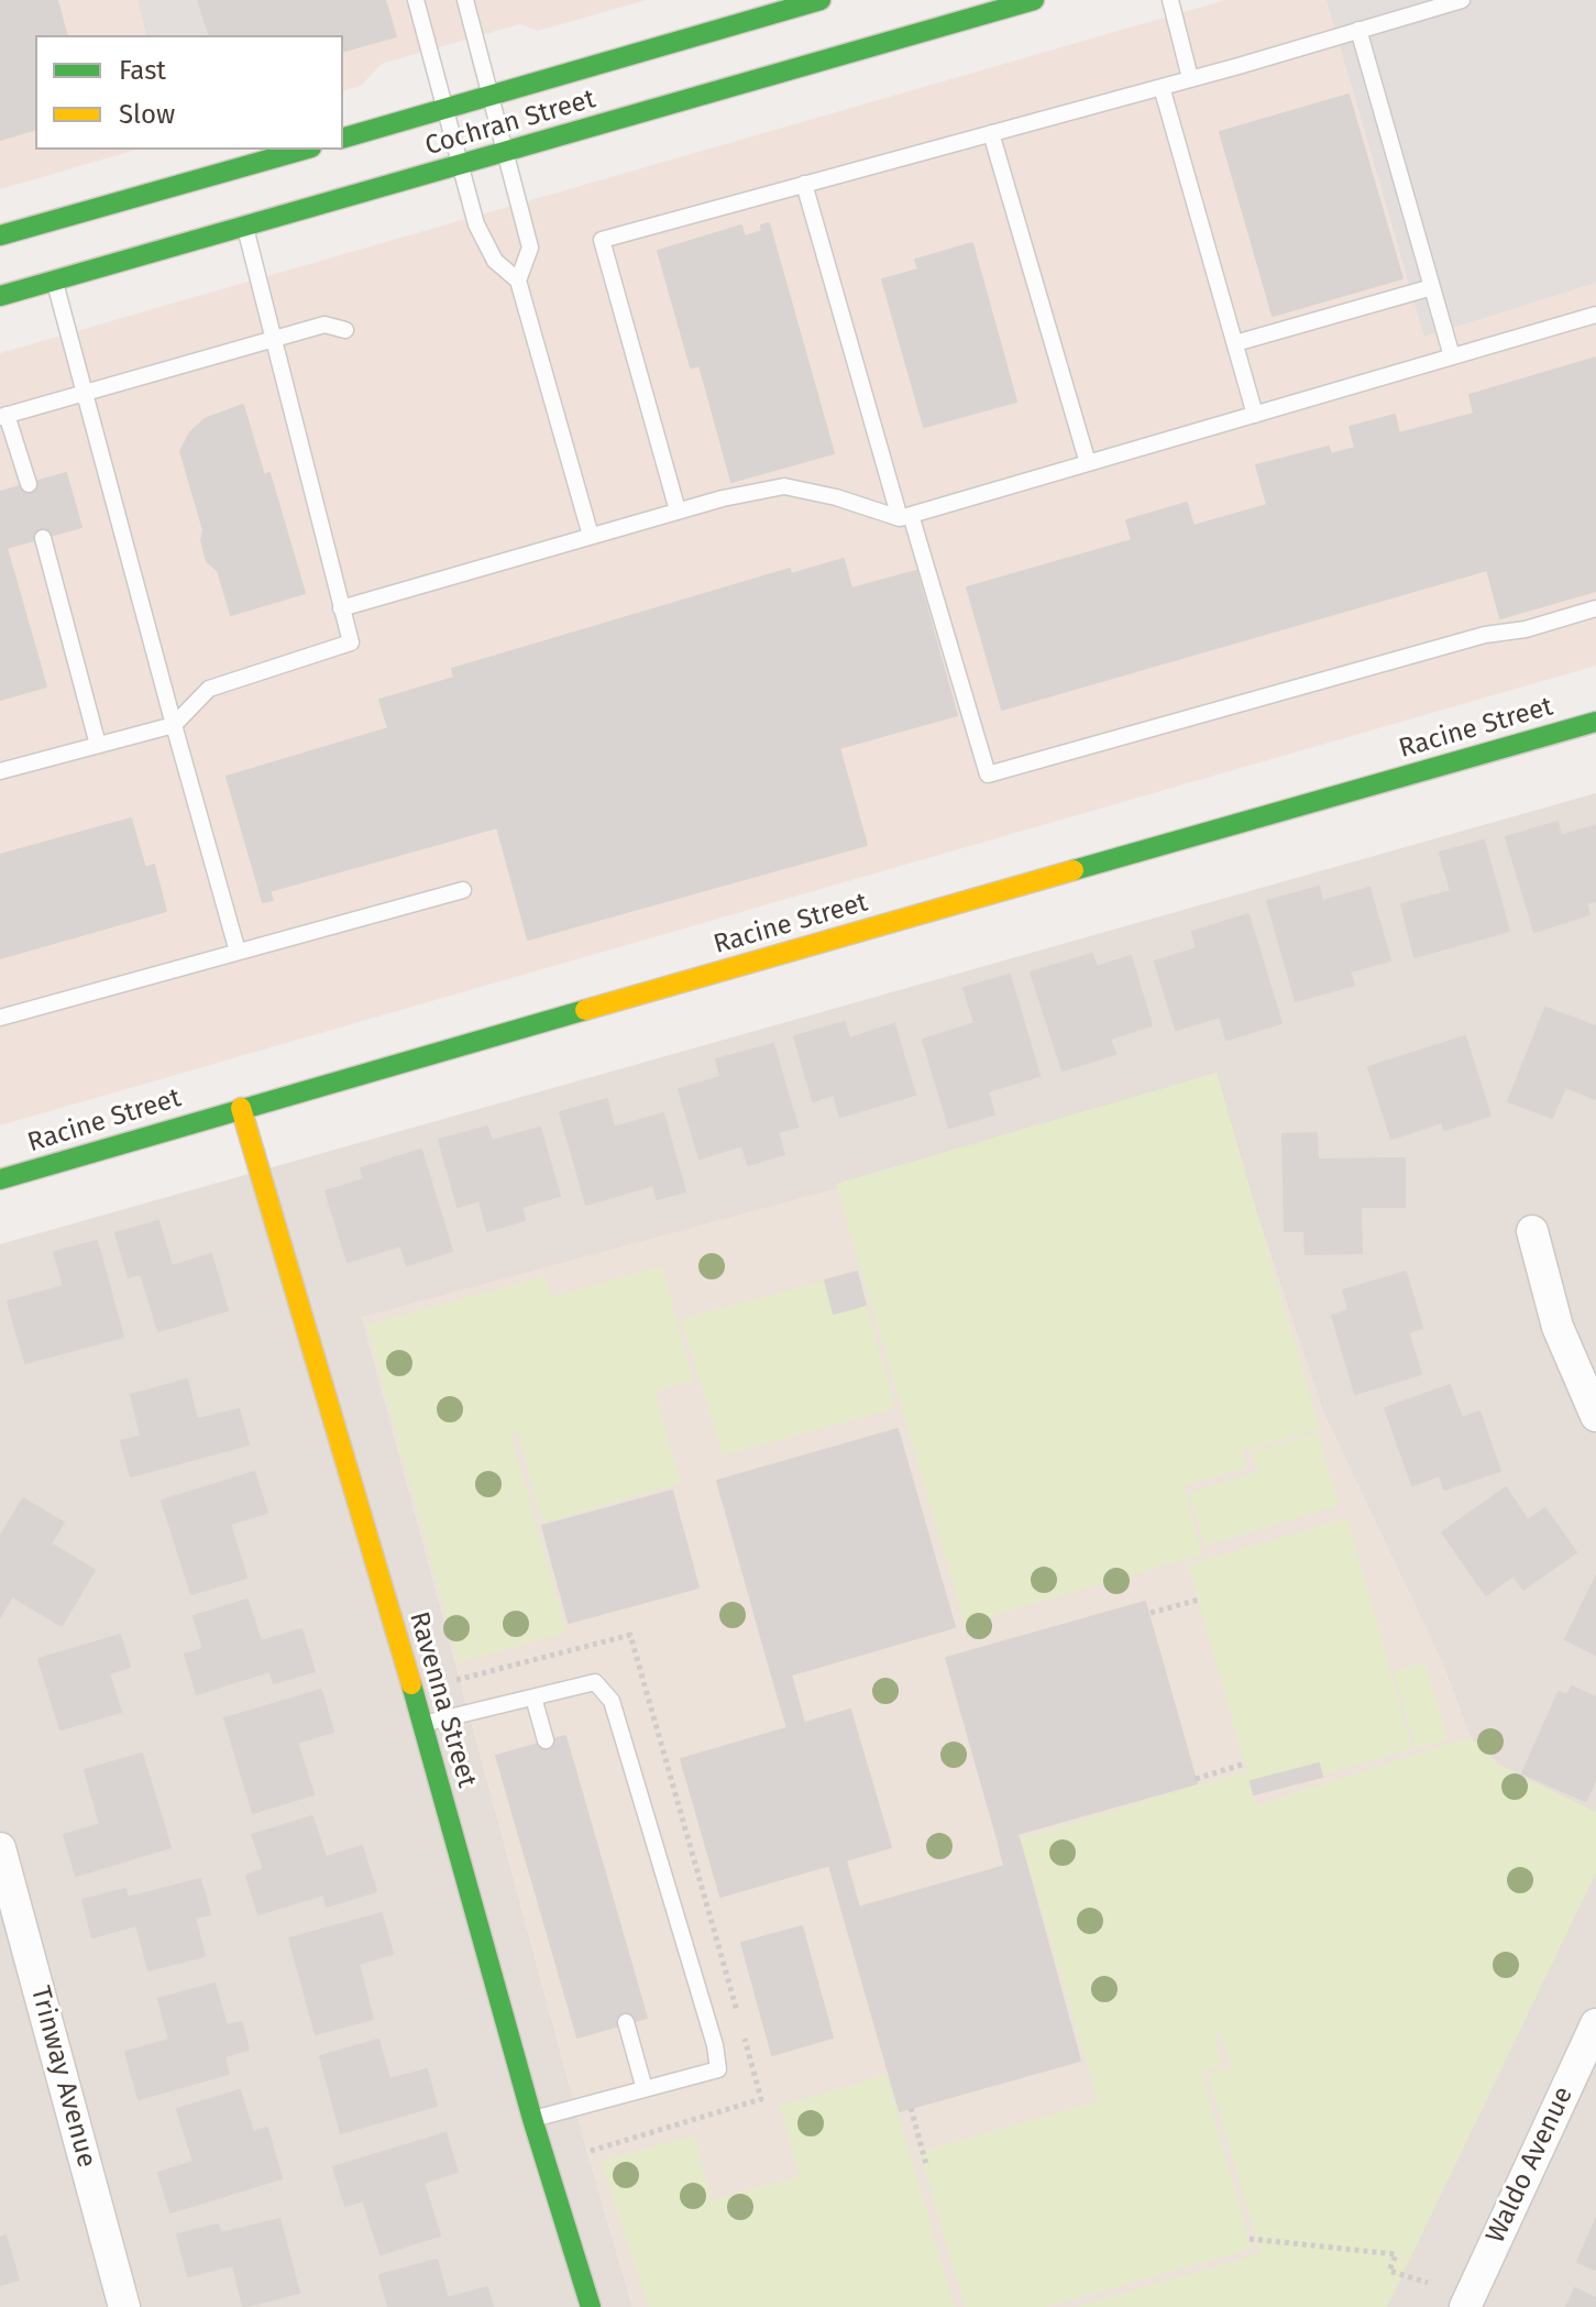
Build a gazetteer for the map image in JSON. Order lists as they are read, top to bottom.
{
  "streets": {
    "street": [
      "Cochran Street",
      "Racine Street",
      "Ravenna Street",
      "Trinway Avenue",
      "Waldo Avenue"
    ]
  },
  "crossings": [
    ["Racine Street", "Ravenna Street"]
  ],
  "legend": ["Fast", "Slow"]
}
